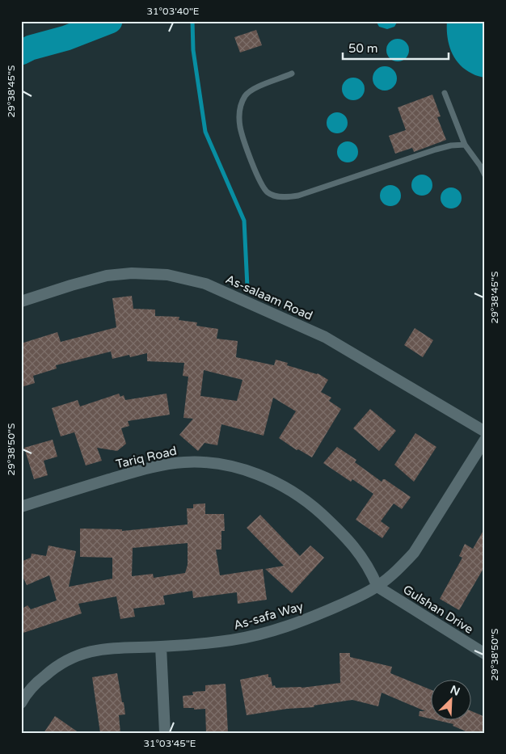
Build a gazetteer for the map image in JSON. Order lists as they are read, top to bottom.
{
  "streets": {
    "street": [
      "As-salaam Road",
      "Tariq Road",
      "Gulshan Drive",
      "As-safa Way"
    ]
  },
  "crossings": [
    ["Tariq Road", "Gulshan Drive"],
    ["Tariq Road", "As-safa Way"],
    ["Gulshan Drive", "As-safa Way"]
  ],
  "scale_bar": "50 m",
  "north": "top right",
  "coordinates": [
    "31°03'40\"E",
    "29°38'45\"S",
    "29°38'50\"S",
    "31°03'45\"E"
  ]
}
